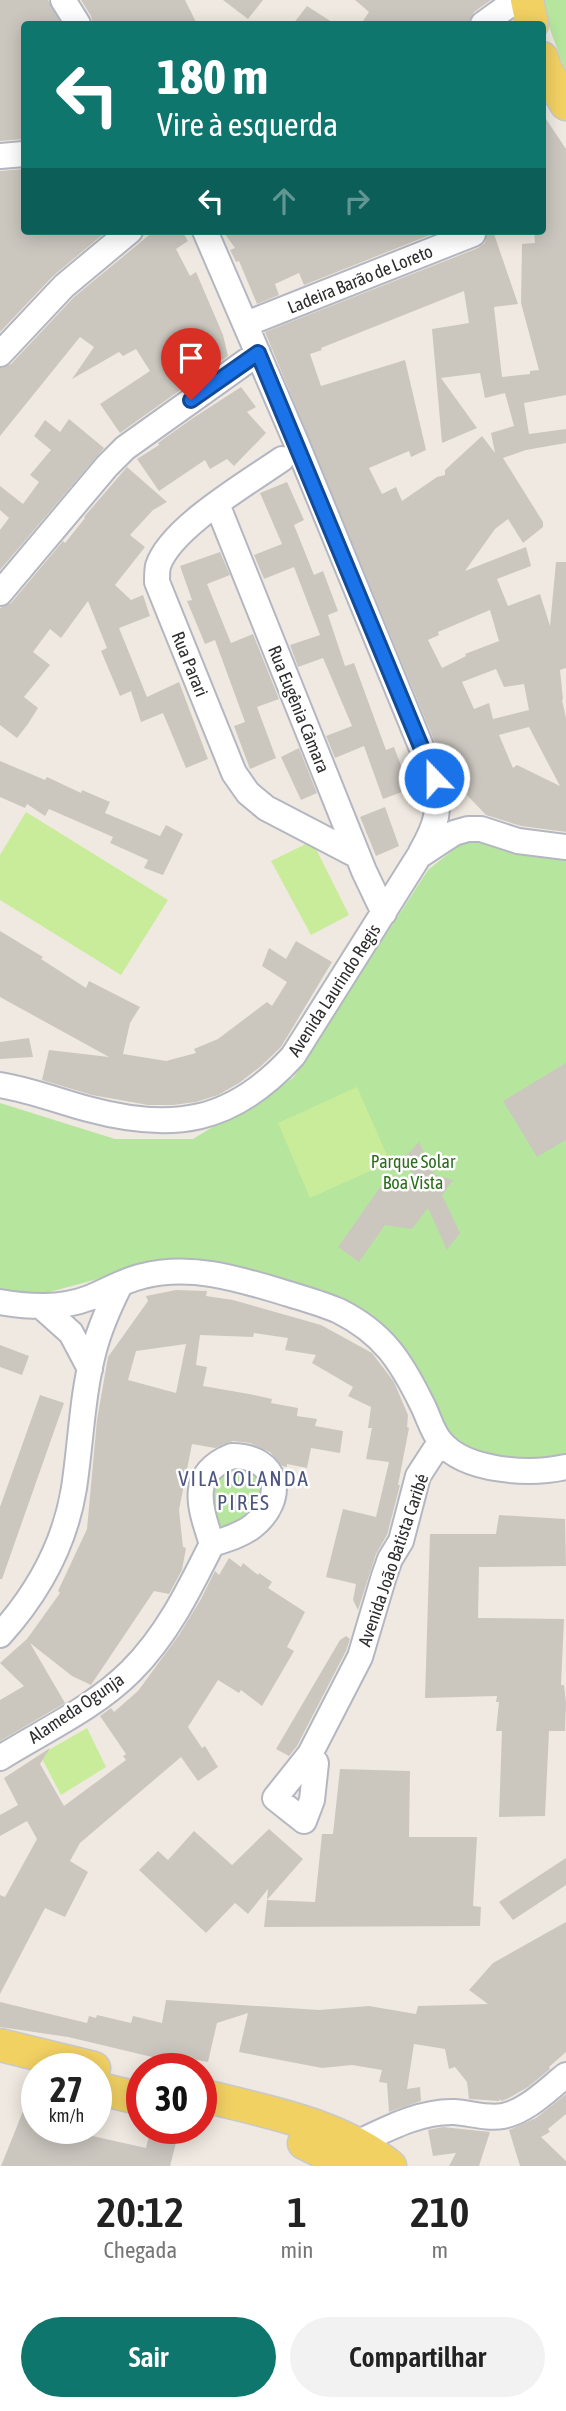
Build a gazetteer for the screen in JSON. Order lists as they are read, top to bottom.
{
  "streets": {
    "street": [
      "Ladeira Barão de Loreto",
      "Rua Parari",
      "Rua Eugênia Câmara",
      "Avenida Laurindo Regis",
      "Avenida João Batista Caribé",
      "Alameda Ogunja"
    ]
  },
  "crossings": [
    ["Rua Parari", "Rua Eugênia Câmara"],
    ["Rua Eugênia Câmara", "Avenida Laurindo Regis"]
  ],
  "districts": ["VILA IOLANDA PIRES"],
  "parks": ["Parque Solar Boa Vista"],
  "page": {
    "turn": ["180 m", "Vire à esquerda"],
    "speed": "27 km/h",
    "limit": "30",
    "eta": [
      "20:12",
      "Chegada",
      "1",
      "min",
      "210",
      "m"
    ],
    "buttons": ["Sair", "Compartilhar"]
  }
}
